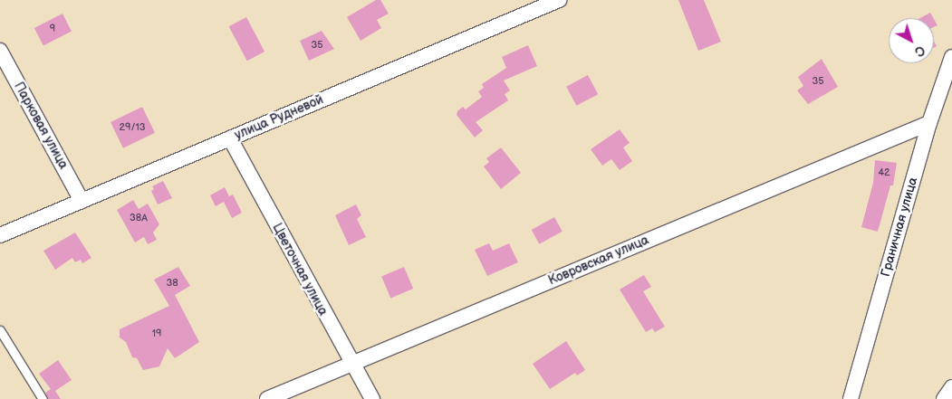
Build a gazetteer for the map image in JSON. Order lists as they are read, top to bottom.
{
  "streets": {
    "street": [
      "улица Рудневой",
      "Парковая улица",
      "Граничная улица",
      "Ковровская улица",
      "Цветочная улица"
    ]
  },
  "crossings": [
    ["улица Рудневой", "Парковая улица"],
    ["улица Рудневой", "Цветочная улица"],
    ["Граничная улица", "Ковровская улица"],
    ["Ковровская улица", "Цветочная улица"]
  ],
  "house_numbers": [
    "9",
    "35",
    "35",
    "29/13",
    "42",
    "38А",
    "38",
    "19"
  ],
  "north": "bottom right"
}
